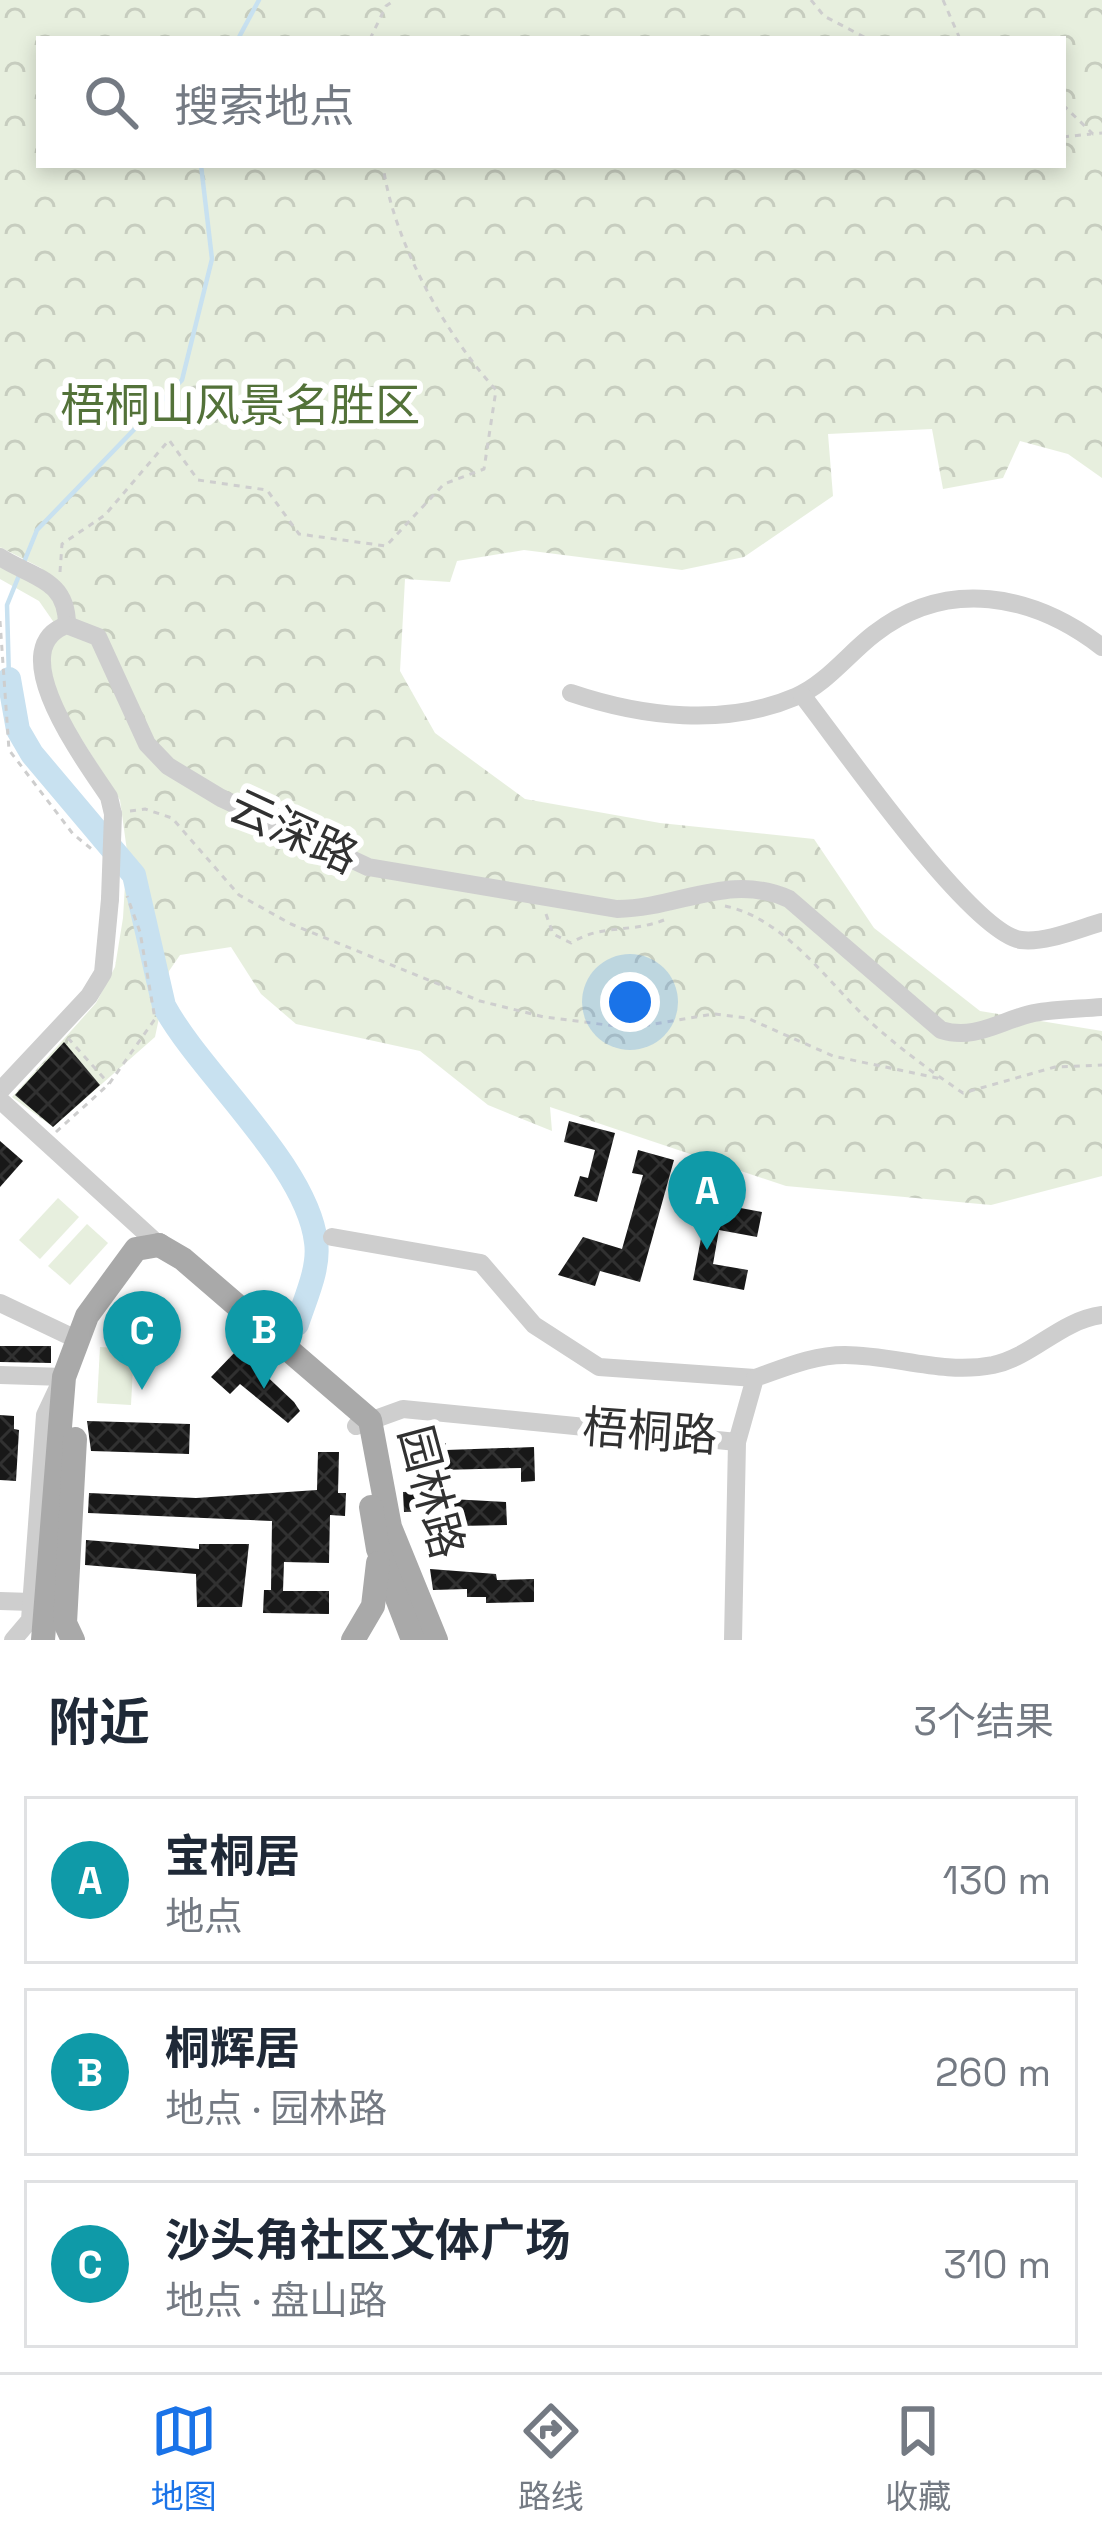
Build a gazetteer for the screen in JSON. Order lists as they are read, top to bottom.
{
  "streets": {
    "main road": ["园林路"],
    "street": ["云深路", "梧桐路"]
  },
  "crossings": [
    ["梧桐路", "园林路"]
  ],
  "parks": ["梧桐山风景名胜区"],
  "page": {
    "search": "搜索地点",
    "pins": ["A", "B", "C"],
    "heading": ["附近", "3个结果"],
    "list": [
      {
        "mark": "A",
        "name": "宝桐居",
        "note": "地点",
        "value": "130 m"
      },
      {
        "mark": "B",
        "name": "桐辉居",
        "note": "地点 · 园林路",
        "value": "260 m"
      },
      {
        "mark": "C",
        "name": "沙头角社区文体广场",
        "note": "地点 · 盘山路",
        "value": "310 m"
      }
    ],
    "nav": ["地图", "路线", "收藏"]
  }
}
